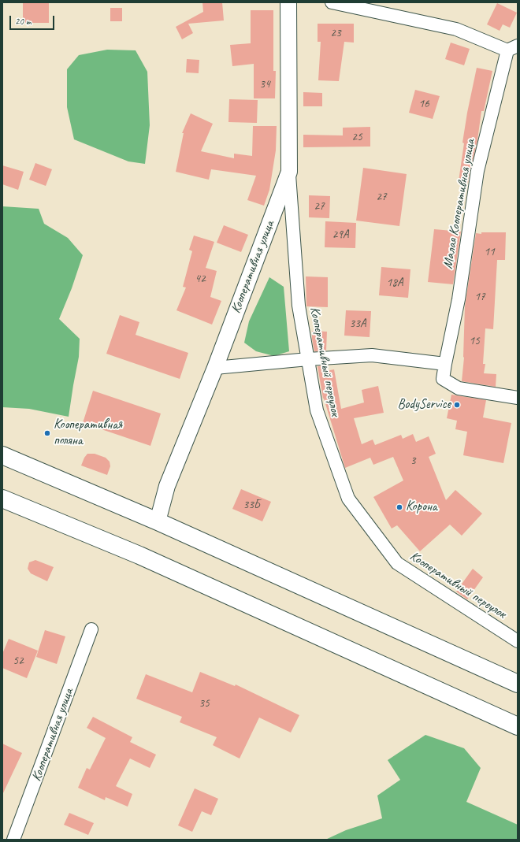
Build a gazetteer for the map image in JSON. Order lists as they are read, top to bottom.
{
  "streets": {
    "street": ["Малая Кооперативная улица", "Кооперативная улица", "Кооперативный переулок"]
  },
  "crossings": [
    ["Кооперативная улица", "Кооперативный переулок"]
  ],
  "places": ["BodyService", "Кооперативная поляна", "Корона"],
  "house_numbers": [
    "23",
    "34",
    "16",
    "25",
    "27",
    "27",
    "29А",
    "11",
    "42",
    "18А",
    "17",
    "33А",
    "15",
    "3",
    "33Б",
    "52",
    "35"
  ],
  "scale_bar": "20 m"
}
